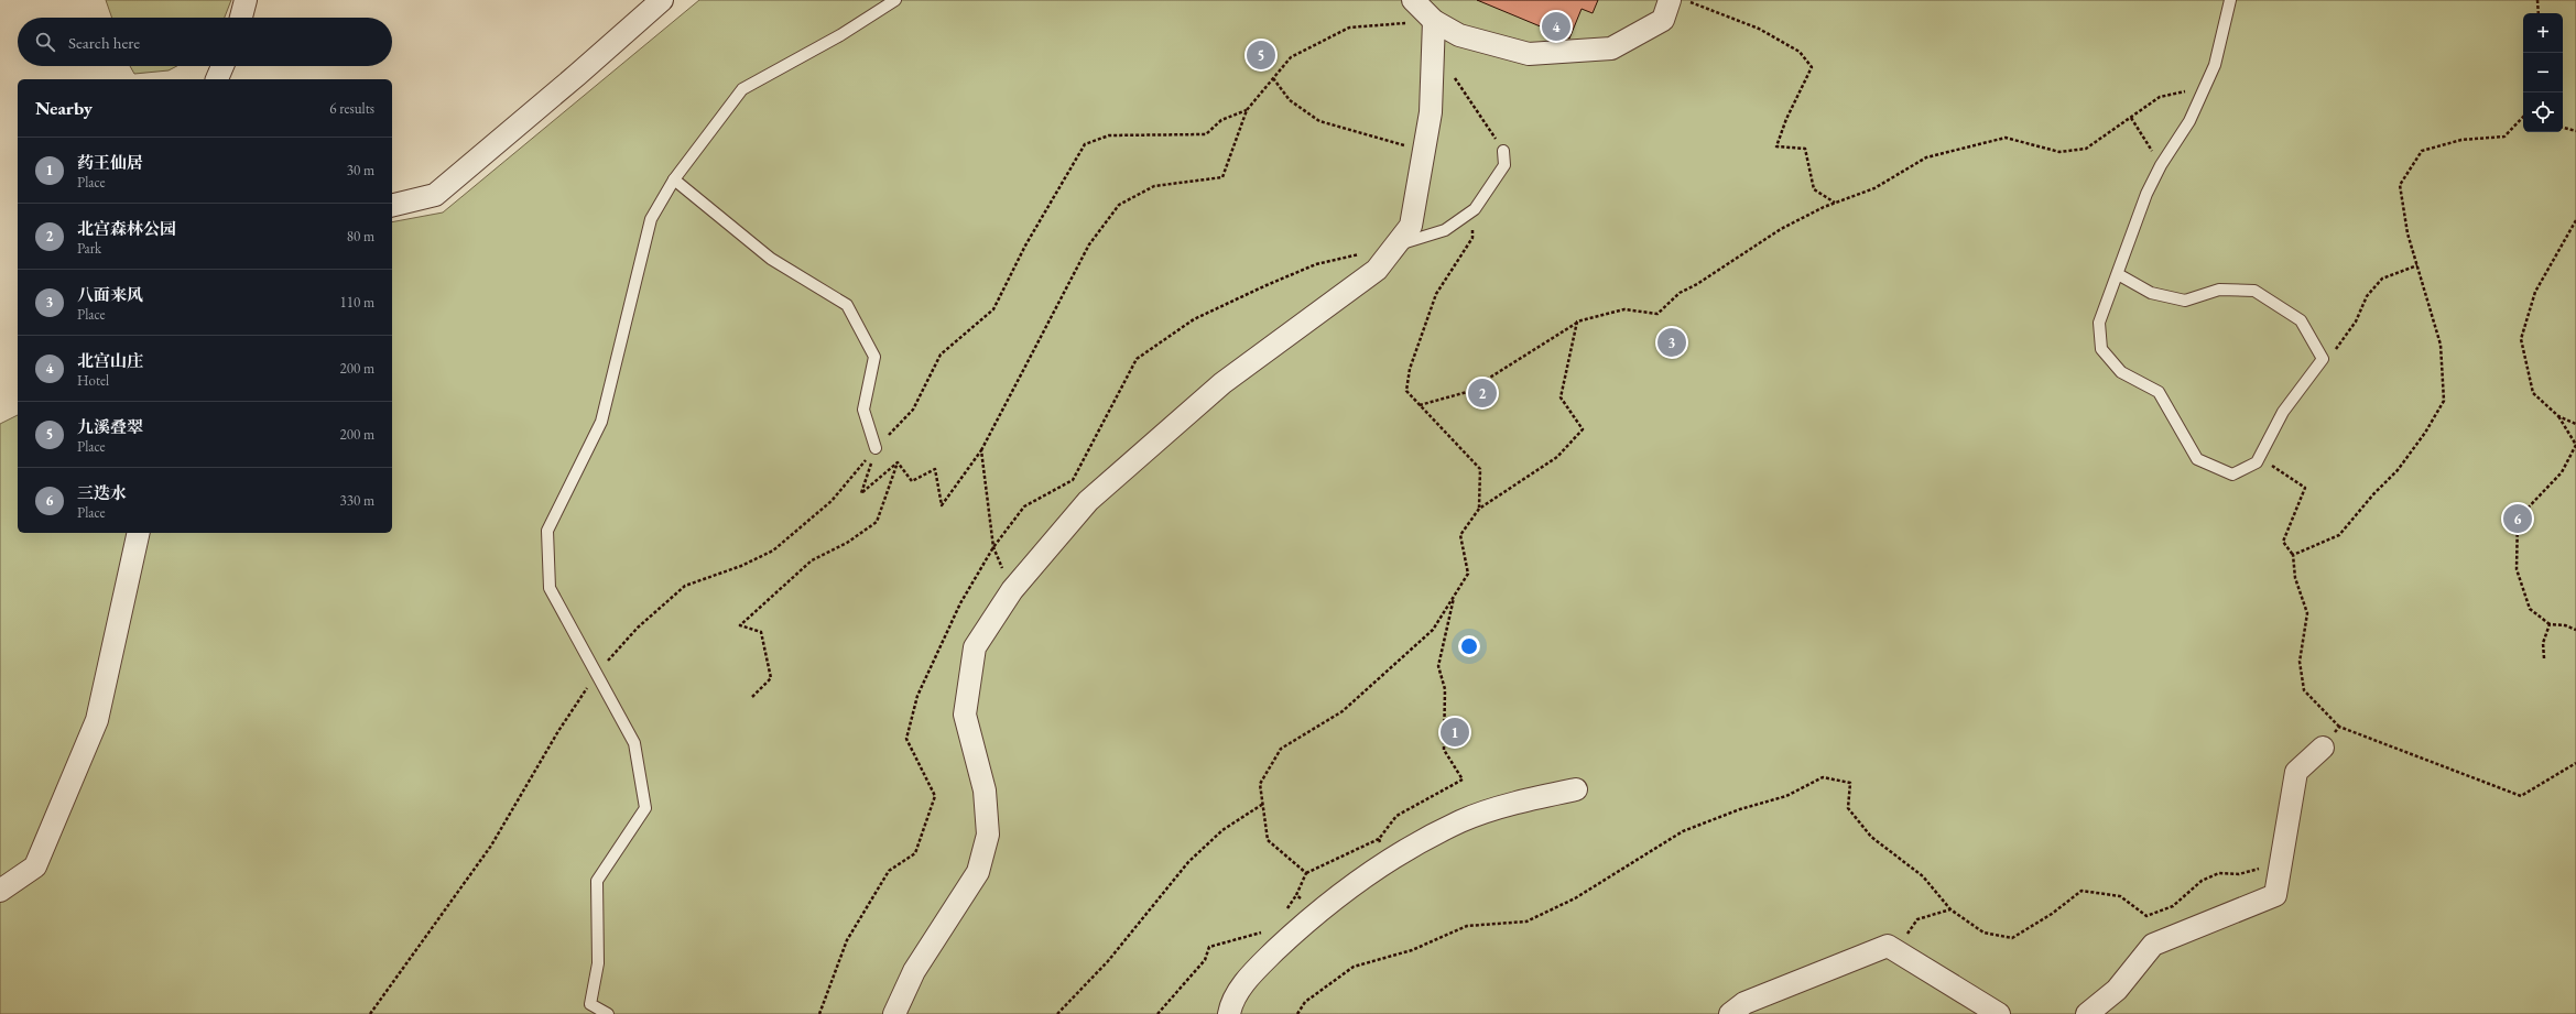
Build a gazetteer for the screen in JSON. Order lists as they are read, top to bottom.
{
  "page": {
    "pins": [
      "4",
      "5",
      "3",
      "2",
      "6",
      "1"
    ],
    "map_buttons": ["+", "−"],
    "search": "Search here",
    "heading": ["Nearby", "6 results"],
    "list": [
      {
        "mark": "1",
        "name": "药王仙居",
        "note": "Place",
        "value": "30 m"
      },
      {
        "mark": "2",
        "name": "北宫森林公园",
        "note": "Park",
        "value": "80 m"
      },
      {
        "mark": "3",
        "name": "八面来风",
        "note": "Place",
        "value": "110 m"
      },
      {
        "mark": "4",
        "name": "北宫山庄",
        "note": "Hotel",
        "value": "200 m"
      },
      {
        "mark": "5",
        "name": "九溪叠翠",
        "note": "Place",
        "value": "200 m"
      },
      {
        "mark": "6",
        "name": "三迭水",
        "note": "Place",
        "value": "330 m"
      }
    ]
  }
}
